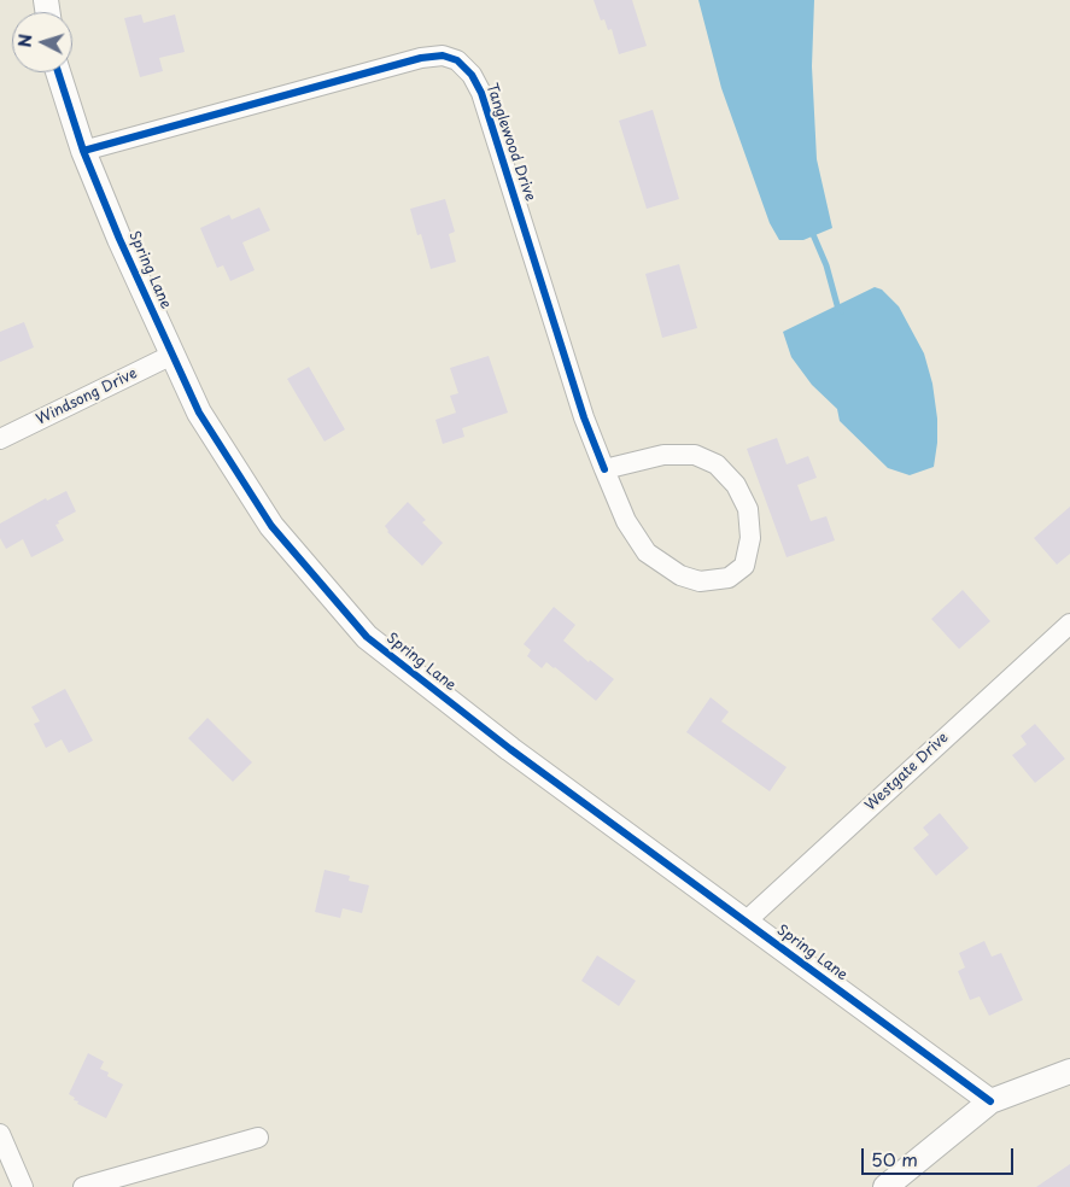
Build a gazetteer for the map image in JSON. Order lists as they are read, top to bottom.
{
  "streets": {
    "street": [
      "Tanglewood Drive",
      "Spring Lane",
      "Windsong Drive",
      "Westgate Drive"
    ]
  },
  "crossings": [
    ["Tanglewood Drive", "Spring Lane"],
    ["Spring Lane", "Windsong Drive"],
    ["Spring Lane", "Westgate Drive"]
  ],
  "scale_bar": "50 m",
  "north": "left"
}
